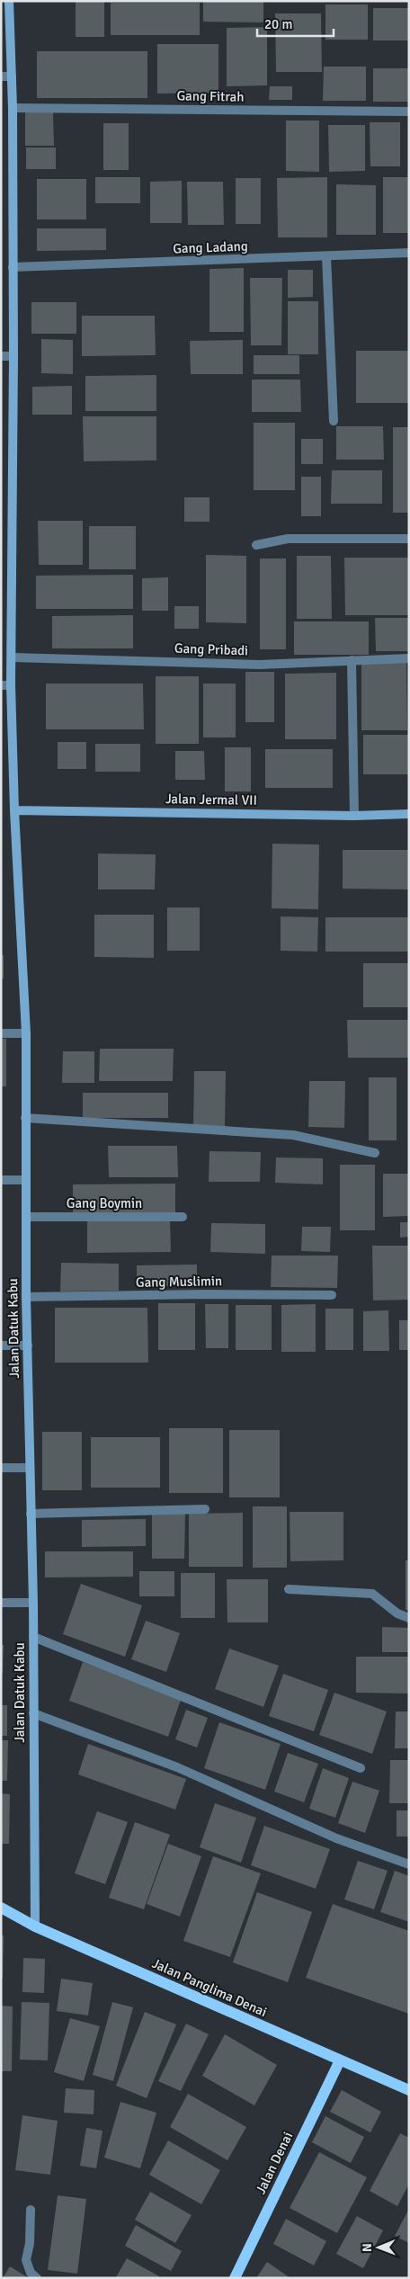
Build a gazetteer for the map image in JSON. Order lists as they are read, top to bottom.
{
  "streets": {
    "main road": ["Jalan Panglima Denai", "Jalan Denai"],
    "street": [
      "Gang Fitrah",
      "Gang Ladang",
      "Gang Pribadi",
      "Jalan Jermal VII",
      "Gang Boymin",
      "Gang Muslimin",
      "Jalan Datuk Kabu"
    ]
  },
  "crossings": [
    ["Gang Fitrah", "Jalan Datuk Kabu"],
    ["Gang Ladang", "Jalan Datuk Kabu"],
    ["Gang Pribadi", "Jalan Datuk Kabu"],
    ["Jalan Jermal VII", "Jalan Datuk Kabu"],
    ["Gang Boymin", "Jalan Datuk Kabu"],
    ["Gang Muslimin", "Jalan Datuk Kabu"],
    ["Jalan Datuk Kabu", "Jalan Panglima Denai"],
    ["Jalan Panglima Denai", "Jalan Denai"]
  ],
  "scale_bar": "20 m",
  "north": "left"
}
